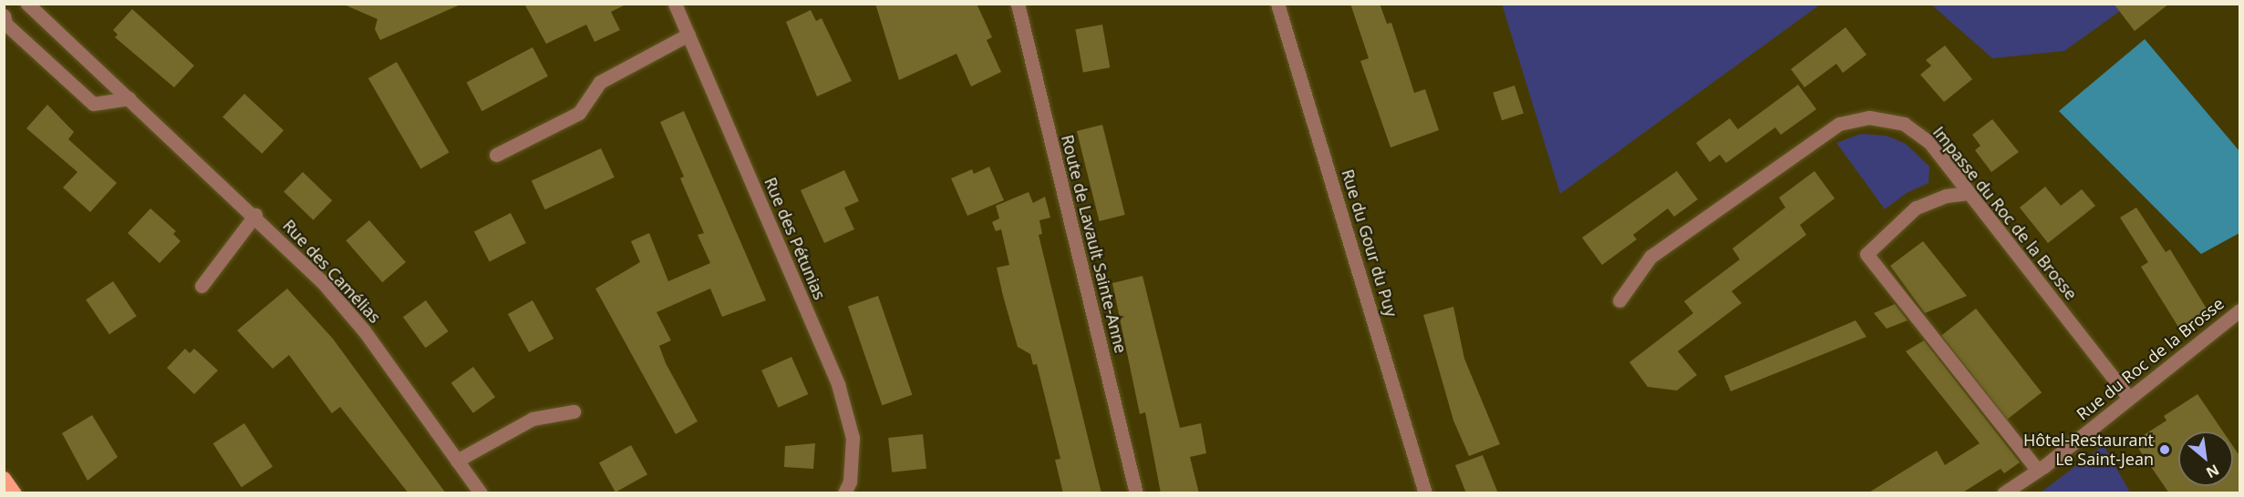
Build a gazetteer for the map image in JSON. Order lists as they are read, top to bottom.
{
  "streets": {
    "street": [
      "Impasse du Roc de la Brosse",
      "Rue des Pétunias",
      "Rue du Gour du Puy",
      "Route de Lavault Sainte-Anne",
      "Rue des Camélias",
      "Rue du Roc de la Brosse"
    ]
  },
  "crossings": [
    ["Impasse du Roc de la Brosse", "Rue du Roc de la Brosse"]
  ],
  "places": ["Hôtel-Restaurant Le Saint-Jean"],
  "north": "bottom right"
}
